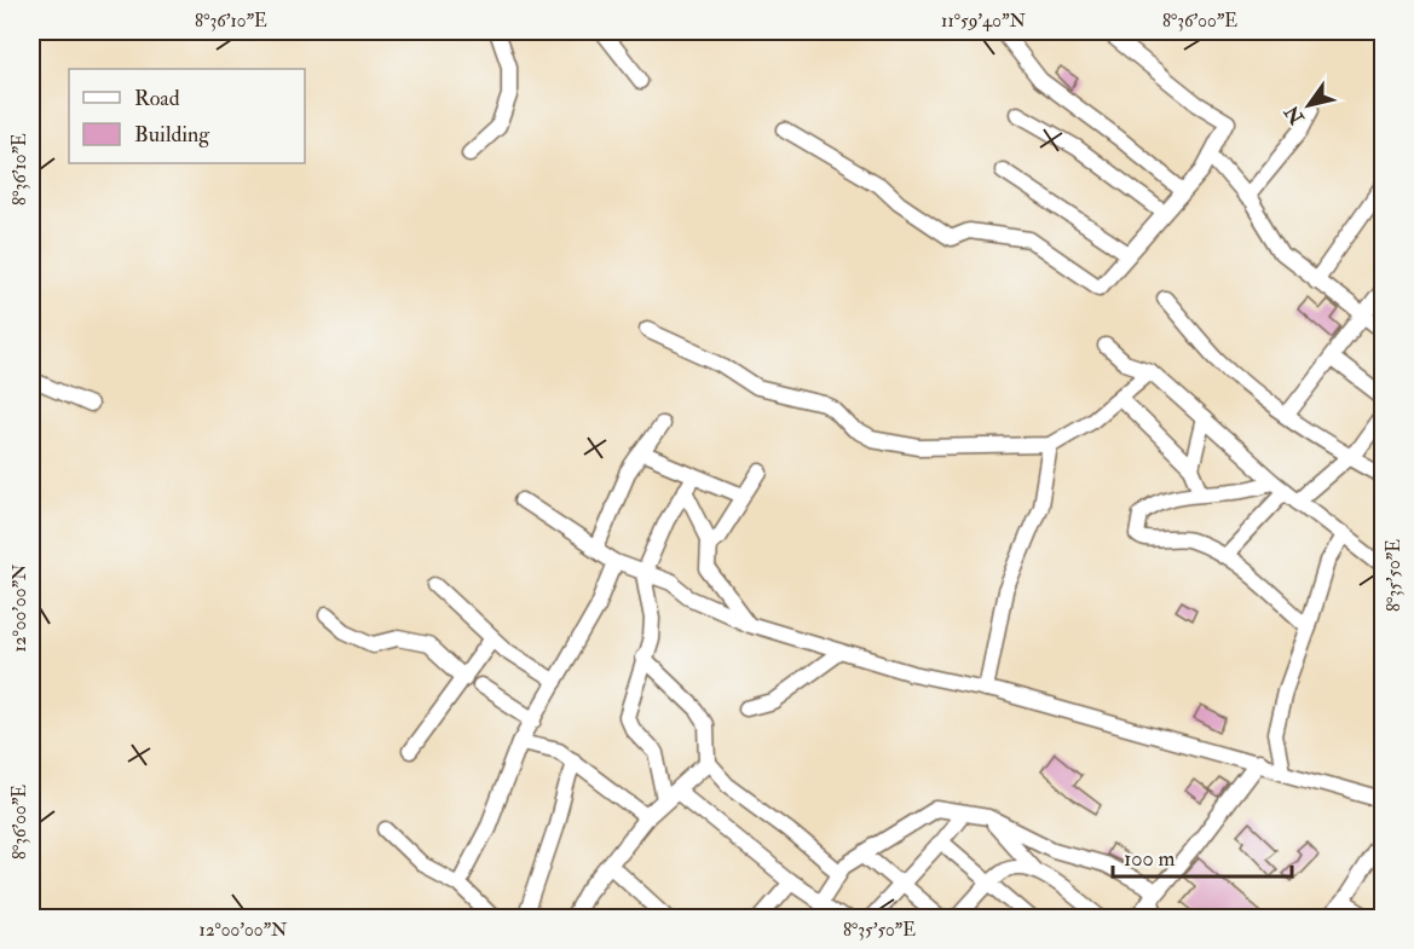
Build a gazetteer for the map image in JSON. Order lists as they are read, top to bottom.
{
  "legend": ["Road", "Building"],
  "scale_bar": "100 m",
  "north": "bottom left",
  "coordinates": [
    "8°36'10\"E",
    "11°59'40\"N",
    "8°36'00\"E",
    "8°35'50\"E",
    "12°00'00\"N"
  ]
}
